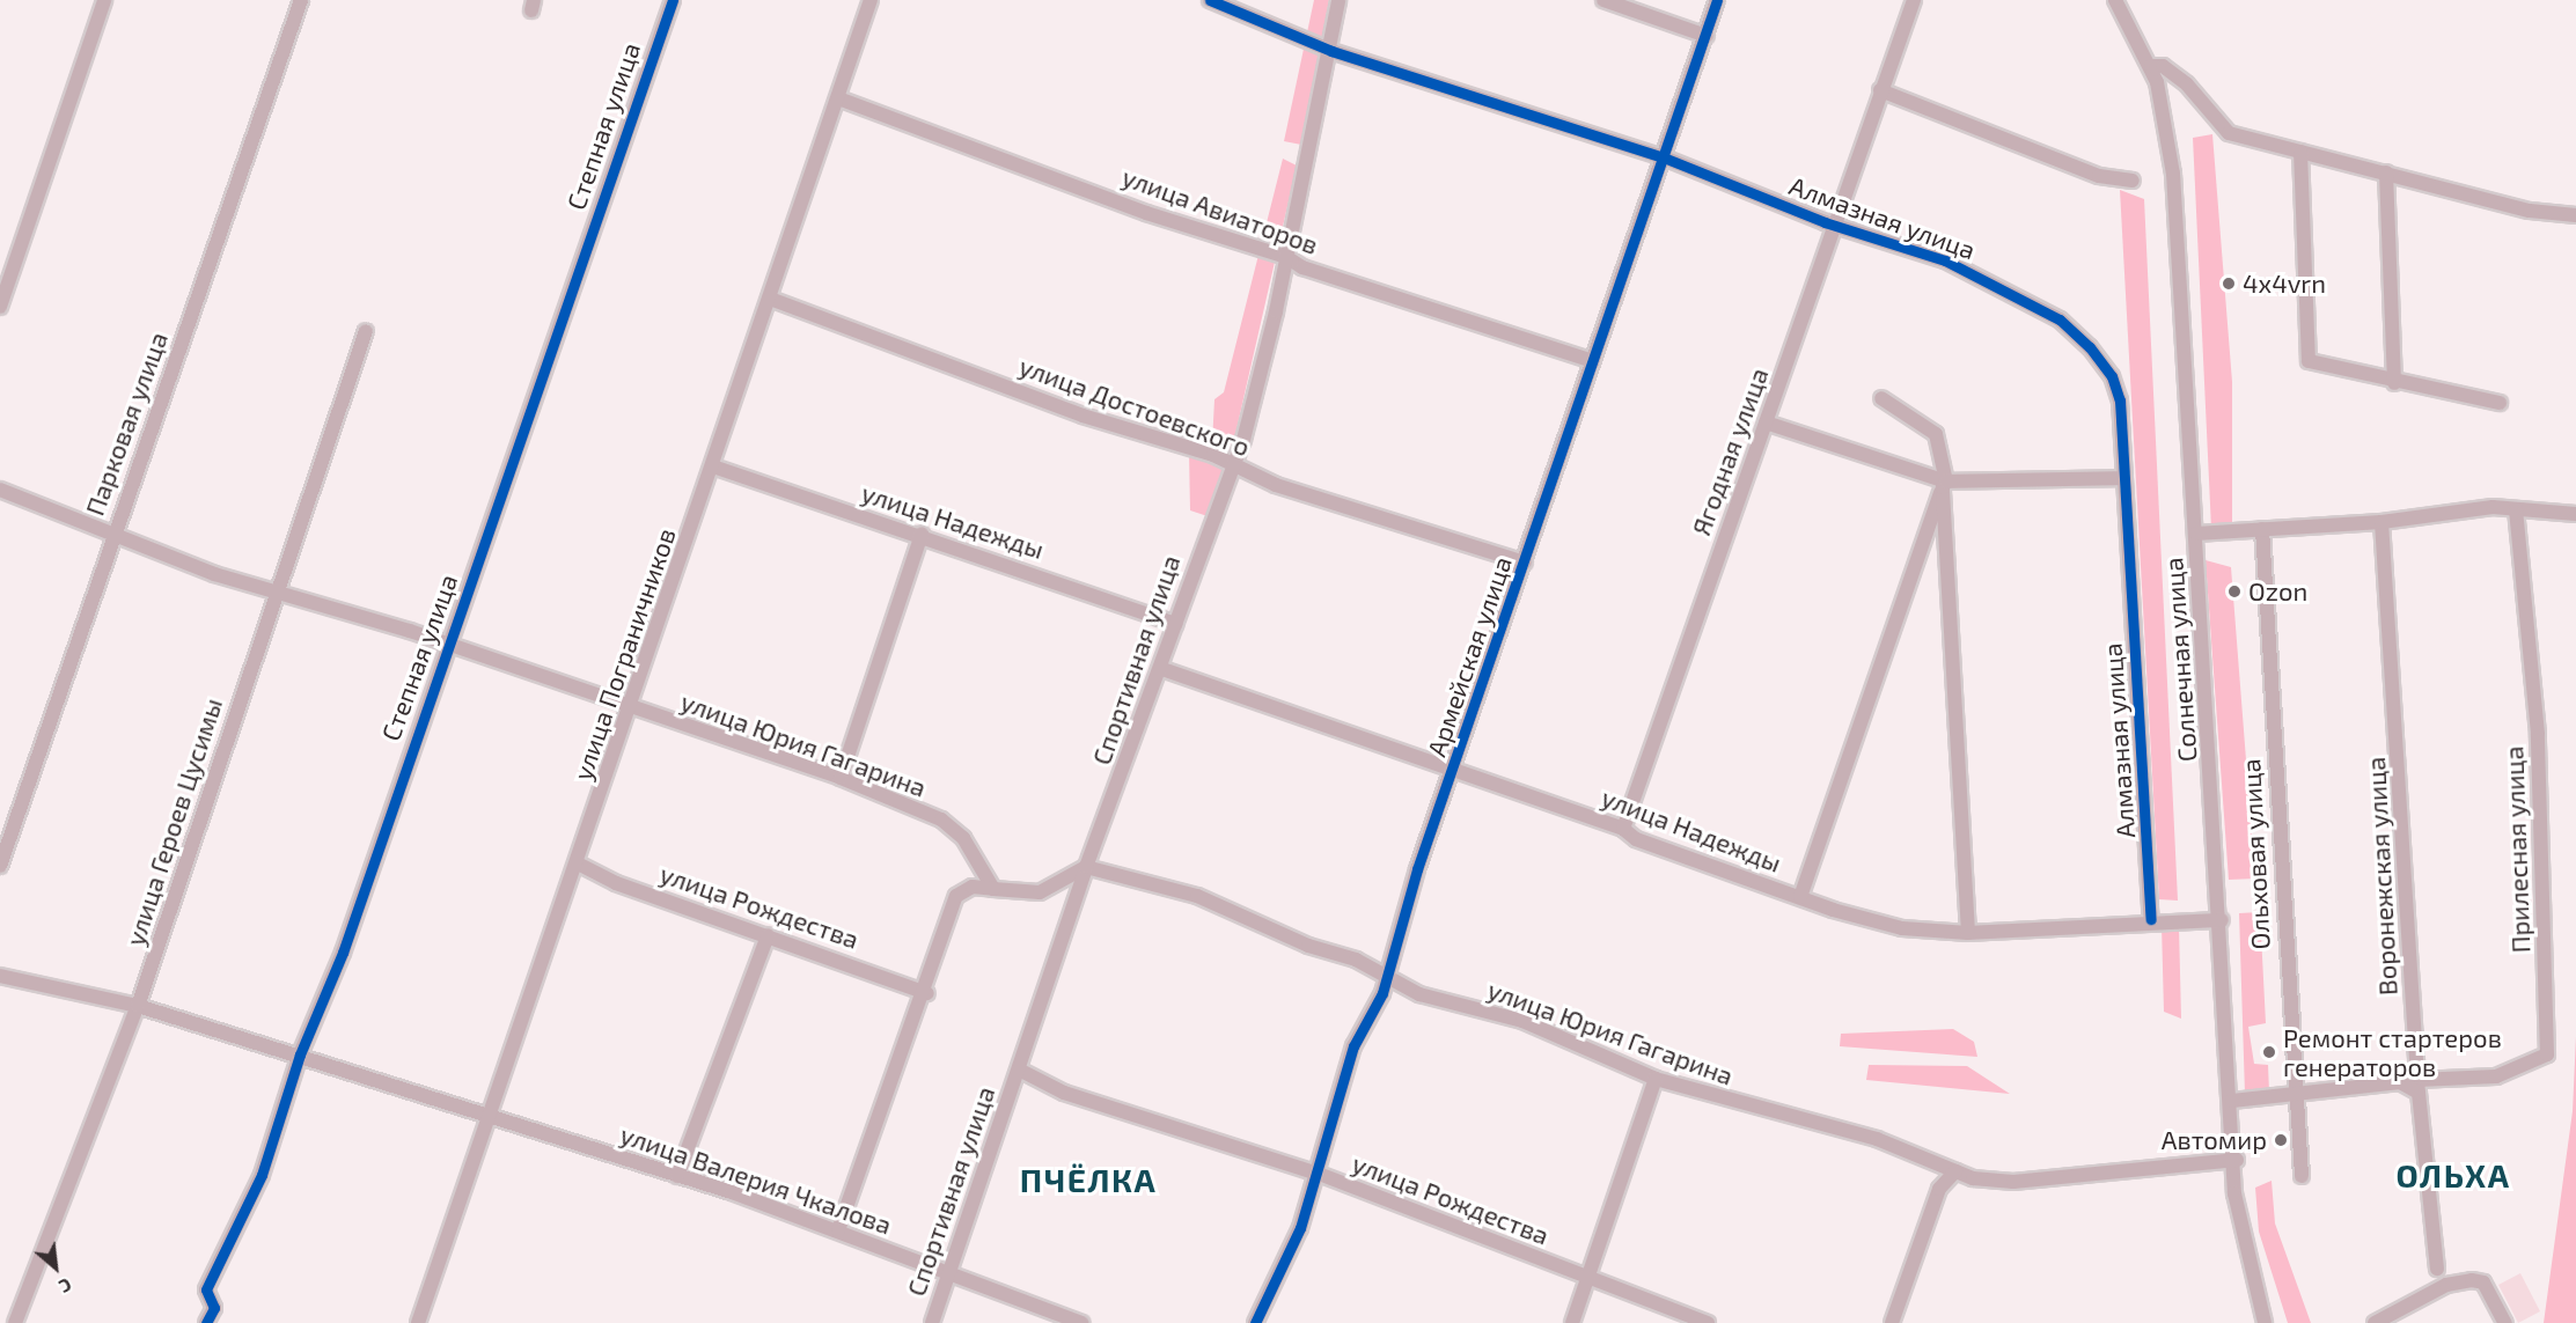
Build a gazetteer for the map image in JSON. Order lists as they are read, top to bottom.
{
  "streets": {
    "street": [
      "Степная улица",
      "улица Авиаторов",
      "Алмазная улица",
      "улица Достоевского",
      "Парковая улица",
      "Ягодная улица",
      "улица Надежды",
      "улица Пограничников",
      "Армейская улица",
      "Спортивная улица",
      "Солнечная улица",
      "улица Юрия Гагарина",
      "улица Героев Цусимы",
      "Прилесная улица",
      "Ольховая улица",
      "Воронежская улица",
      "улица Рождества",
      "улица Валерия Чкалова"
    ]
  },
  "crossings": [
    ["Степная улица", "улица Юрия Гагарина"],
    ["Степная улица", "улица Валерия Чкалова"],
    ["улица Авиаторов", "улица Пограничников"],
    ["улица Авиаторов", "Армейская улица"],
    ["улица Авиаторов", "Спортивная улица"],
    ["Алмазная улица", "Ягодная улица"],
    ["Алмазная улица", "улица Надежды"],
    ["Алмазная улица", "Армейская улица"],
    ["Алмазная улица", "Спортивная улица"],
    ["улица Достоевского", "улица Пограничников"],
    ["улица Достоевского", "Армейская улица"],
    ["улица Достоевского", "Спортивная улица"],
    ["Парковая улица", "улица Юрия Гагарина"],
    ["Ягодная улица", "улица Надежды"],
    ["улица Надежды", "улица Пограничников"],
    ["улица Надежды", "Армейская улица"],
    ["улица Надежды", "Спортивная улица"],
    ["улица Надежды", "Солнечная улица"],
    ["улица Пограничников", "улица Юрия Гагарина"],
    ["улица Пограничников", "улица Рождества"],
    ["улица Пограничников", "улица Валерия Чкалова"],
    ["Армейская улица", "улица Юрия Гагарина"],
    ["Армейская улица", "улица Рождества"],
    ["Спортивная улица", "улица Юрия Гагарина"],
    ["Спортивная улица", "улица Рождества"],
    ["Спортивная улица", "улица Валерия Чкалова"],
    ["Солнечная улица", "улица Юрия Гагарина"],
    ["улица Юрия Гагарина", "улица Героев Цусимы"],
    ["улица Героев Цусимы", "улица Валерия Чкалова"],
    ["Прилесная улица", "Воронежская улица"]
  ],
  "districts": ["ОЛЬХА", "ПЧЁЛКА"],
  "places": [
    "4x4vrn",
    "Ozon",
    "Ремонт стартеров генераторов",
    "Автомир"
  ],
  "north": "bottom right"
}
